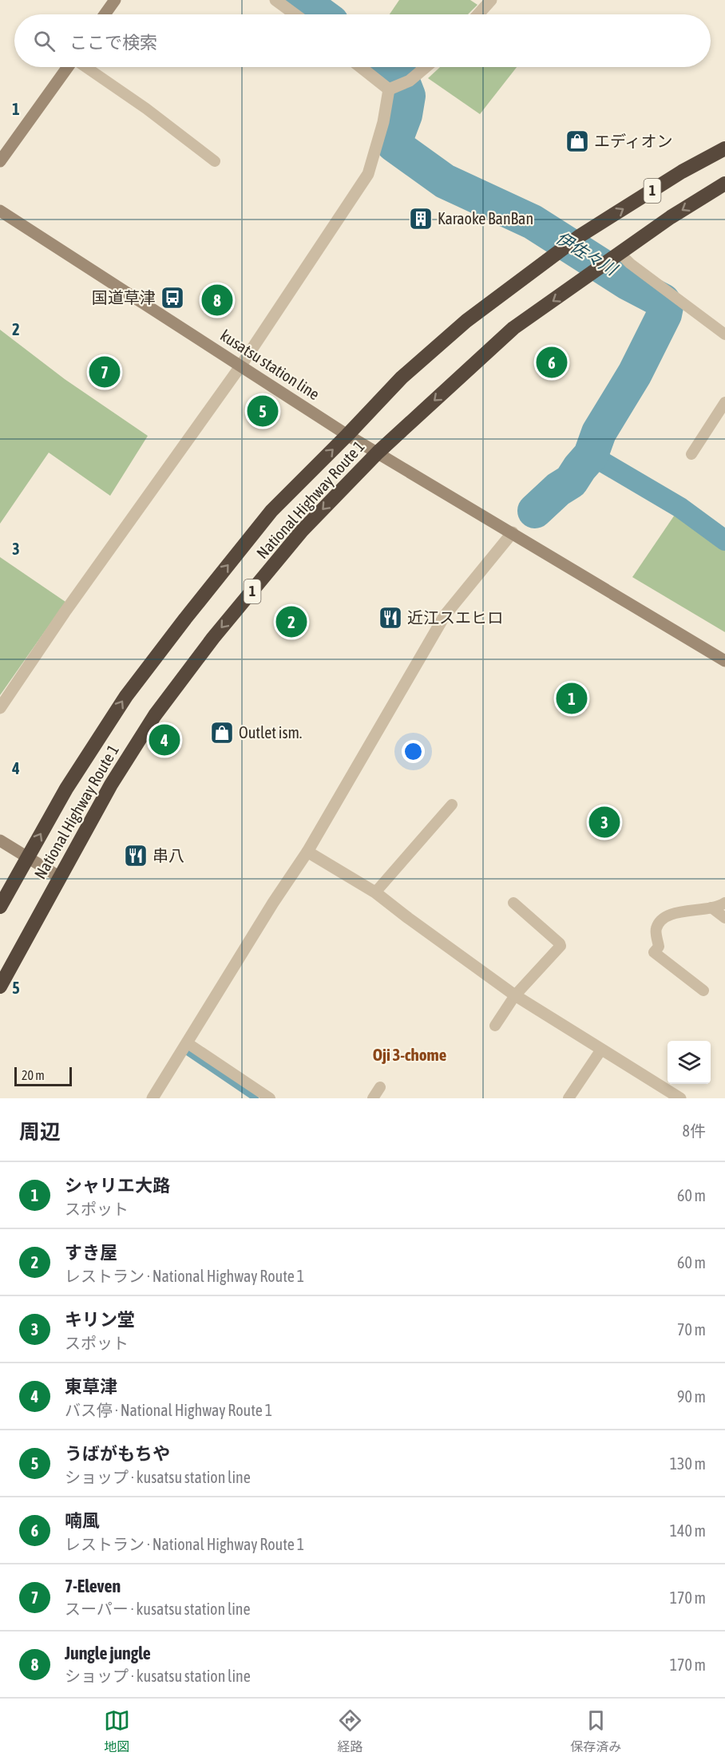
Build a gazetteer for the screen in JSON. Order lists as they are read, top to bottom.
{
  "streets": {
    "highway": ["1", "National Highway Route 1"],
    "street": ["kusatsu station line"]
  },
  "crossings": [
    ["kusatsu station line", "National Highway Route 1"]
  ],
  "districts": ["Oji 3-chome"],
  "water": ["伊佐々川"],
  "places": {
    "shop": ["エディオン", "Outlet ism."],
    "building": ["Karaoke BanBan"],
    "bus stop": ["国道草津"],
    "restaurant": ["近江スエヒロ", "串八"]
  },
  "scale_bar": "20 m",
  "page": {
    "search": "ここで検索",
    "pins": [
      "8",
      "6",
      "7",
      "5",
      "2",
      "1",
      "4",
      "3"
    ],
    "scale": "20 m",
    "heading": ["周辺", "8件"],
    "list": [
      {
        "mark": "1",
        "name": "シャリエ大路",
        "note": "スポット",
        "value": "60 m"
      },
      {
        "mark": "2",
        "name": "すき屋",
        "note": "レストラン · National Highway Route 1",
        "value": "60 m"
      },
      {
        "mark": "3",
        "name": "キリン堂",
        "note": "スポット",
        "value": "70 m"
      },
      {
        "mark": "4",
        "name": "東草津",
        "note": "バス停 · National Highway Route 1",
        "value": "90 m"
      },
      {
        "mark": "5",
        "name": "うばがもちや",
        "note": "ショップ · kusatsu station line",
        "value": "130 m"
      },
      {
        "mark": "6",
        "name": "喃風",
        "note": "レストラン · National Highway Route 1",
        "value": "140 m"
      },
      {
        "mark": "7",
        "name": "7-Eleven",
        "note": "スーパー · kusatsu station line",
        "value": "170 m"
      },
      {
        "mark": "8",
        "name": "Jungle jungle",
        "note": "ショップ · kusatsu station line",
        "value": "170 m"
      }
    ],
    "nav": ["地図", "経路", "保存済み"]
  },
  "grid": {
    "rows": [
      "1",
      "2",
      "3",
      "4",
      "5"
    ]
  }
}
